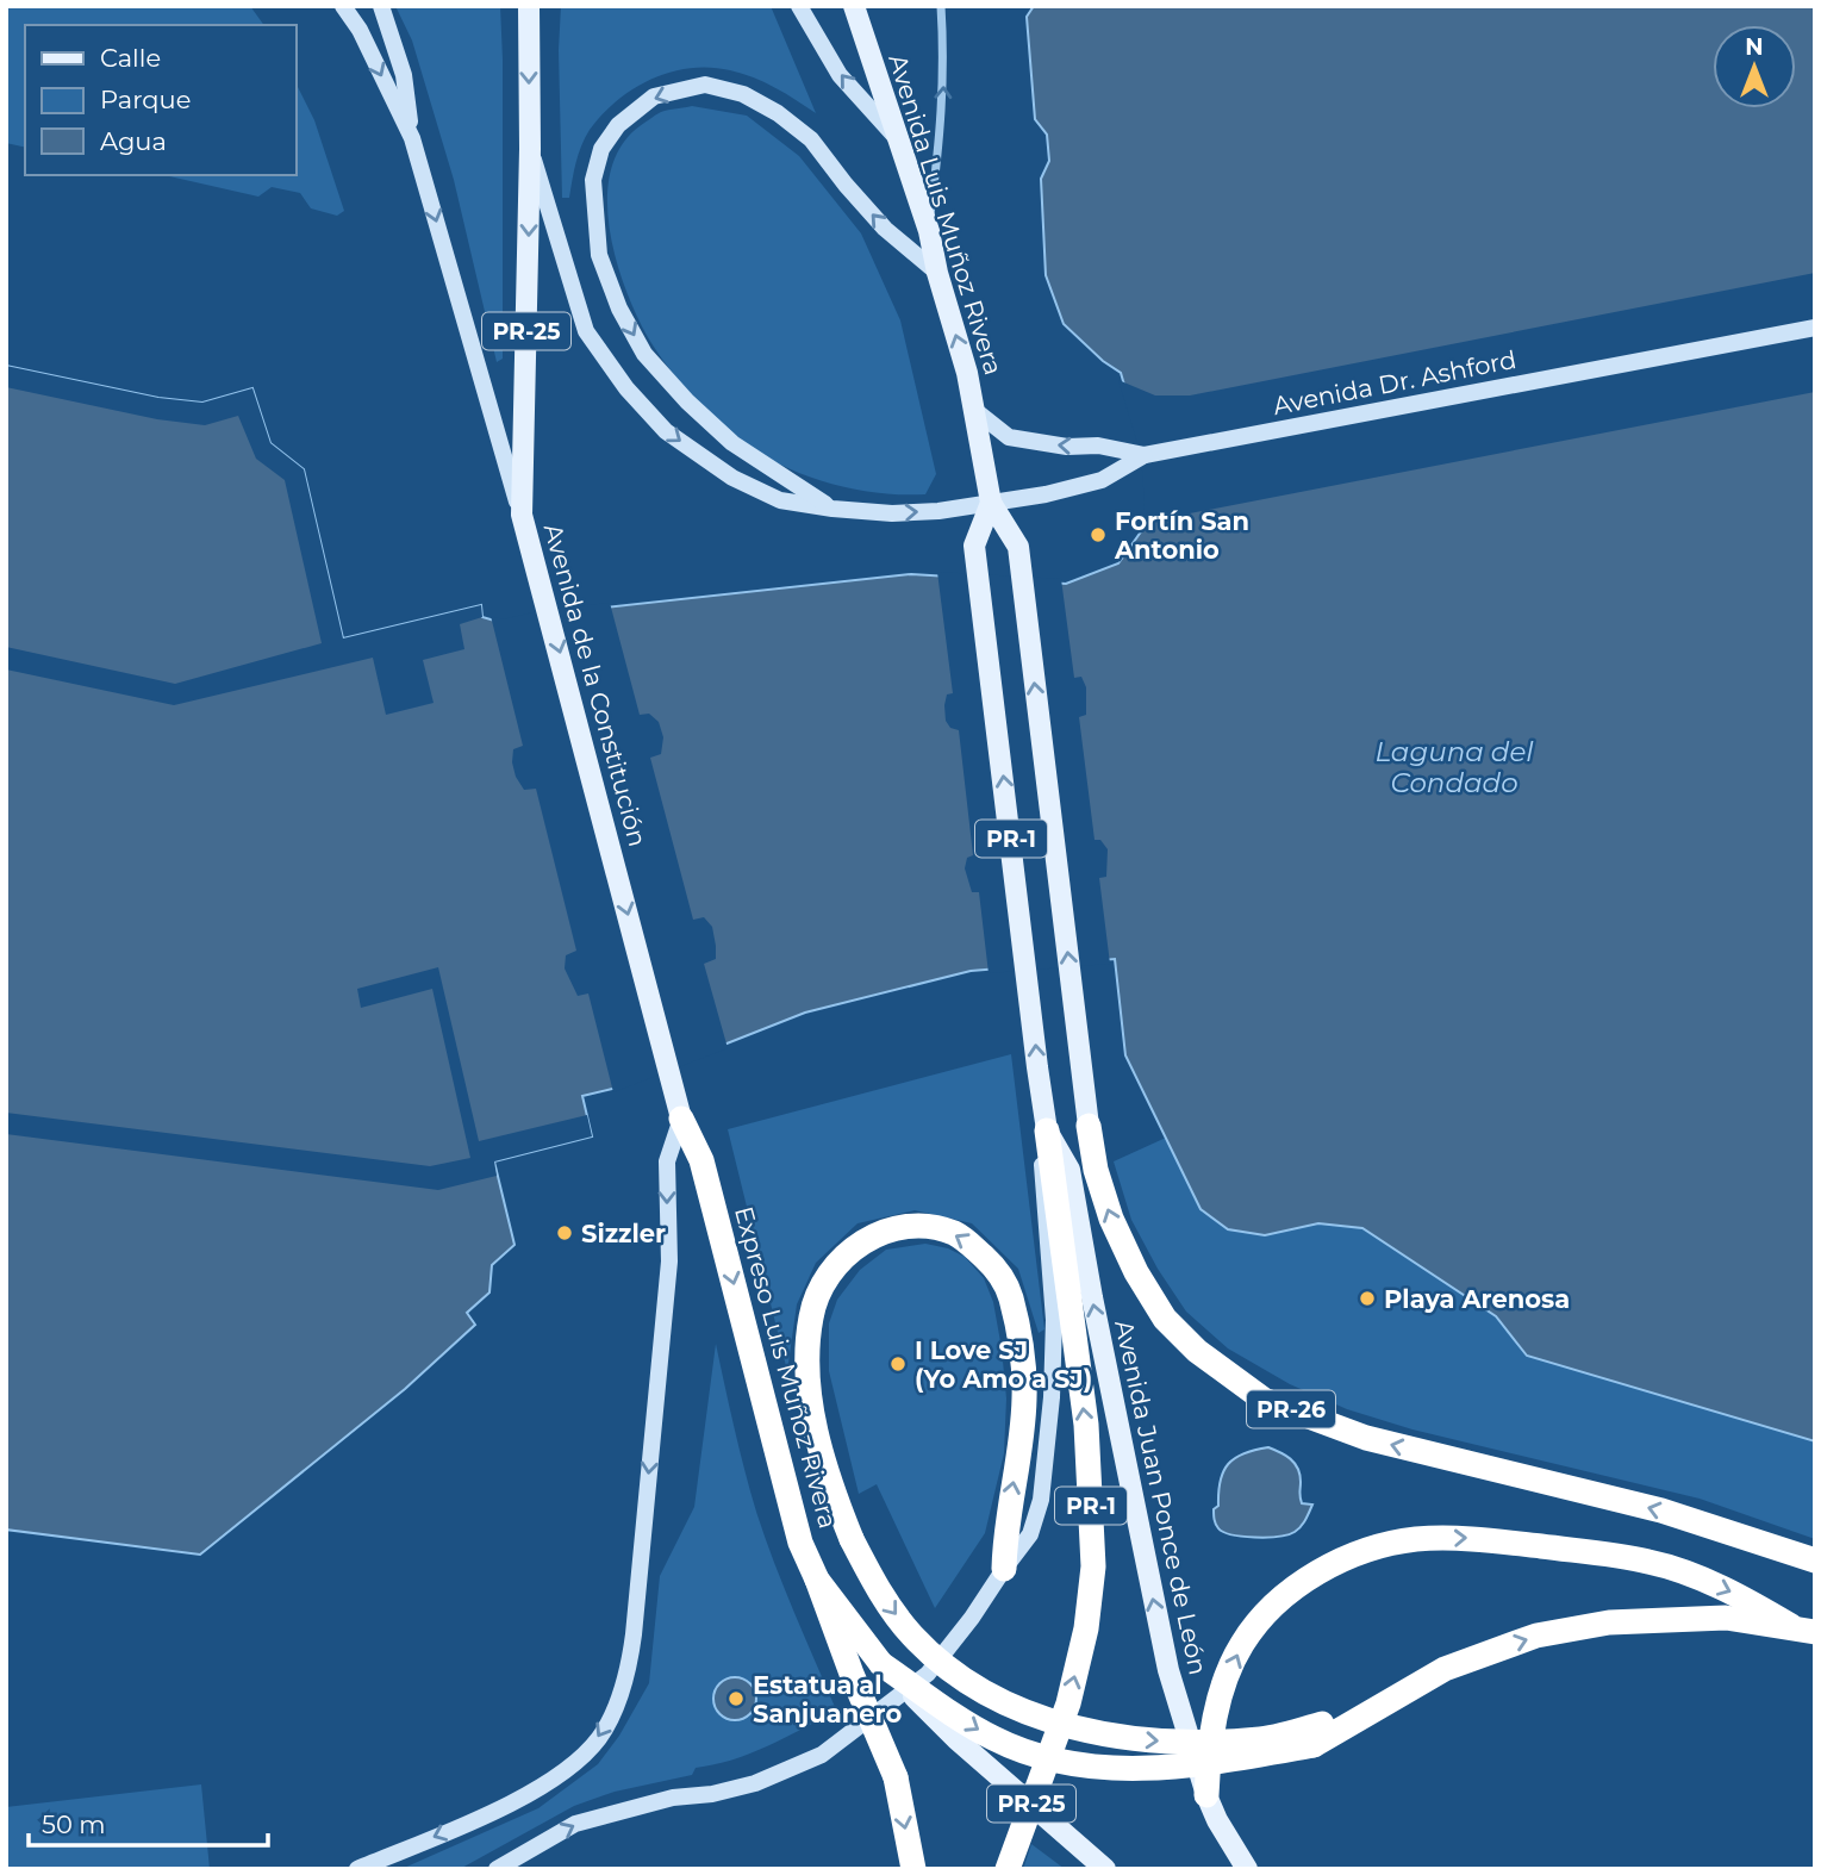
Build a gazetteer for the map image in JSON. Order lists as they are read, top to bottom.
{
  "streets": {
    "highway": ["PR-1", "Expreso Luis Muñoz Rivera", "PR-26"],
    "main road": [
      "Avenida Luis Muñoz Rivera",
      "PR-25",
      "Avenida Dr. Ashford",
      "Avenida de la Constitución",
      "Avenida Juan Ponce de León"
    ]
  },
  "crossings": [
    ["Avenida Luis Muñoz Rivera", "Avenida Dr. Ashford"],
    ["Avenida Luis Muñoz Rivera", "PR-1"],
    ["Avenida Dr. Ashford", "Avenida de la Constitución"],
    ["Avenida Dr. Ashford", "PR-1"],
    ["Avenida de la Constitución", "Expreso Luis Muñoz Rivera"],
    ["PR-1", "PR-26"],
    ["PR-1", "Avenida Juan Ponce de León"]
  ],
  "one_way": ["Avenida Dr. Ashford"],
  "water": ["Laguna del Condado"],
  "places": [
    "Fortín San Antonio",
    "Sizzler",
    "Playa Arenosa",
    "I Love SJ (Yo Amo a SJ)",
    "Estatua al Sanjuanero"
  ],
  "legend": ["Calle", "Parque", "Agua"],
  "scale_bar": "50 m",
  "north": "top"
}
